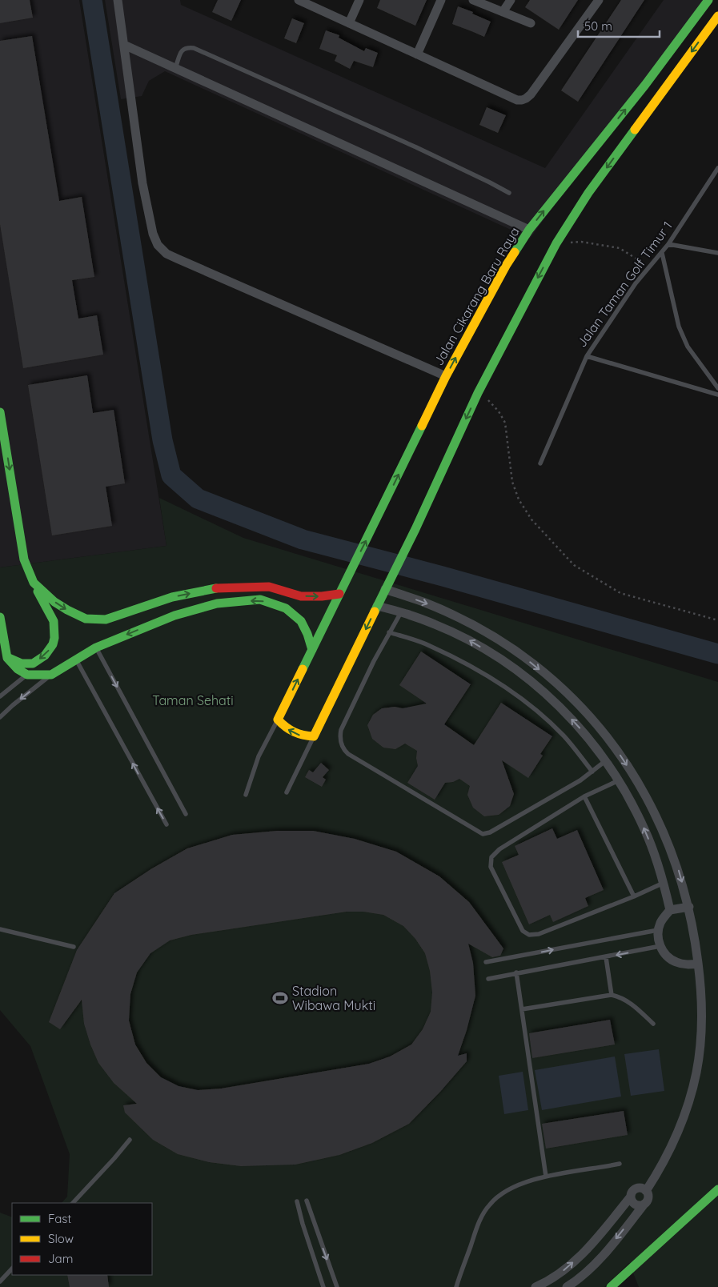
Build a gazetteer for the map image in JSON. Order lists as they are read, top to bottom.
{
  "streets": {
    "main road": ["Jalan Cikarang Baru Raya"],
    "lane": ["Jalan Taman Golf Timur 1"]
  },
  "parks": ["Taman Sehati"],
  "places": {
    "sports": ["Stadion Wibawa Mukti"]
  },
  "legend": ["Fast", "Slow", "Jam"],
  "scale_bar": "50 m"
}
